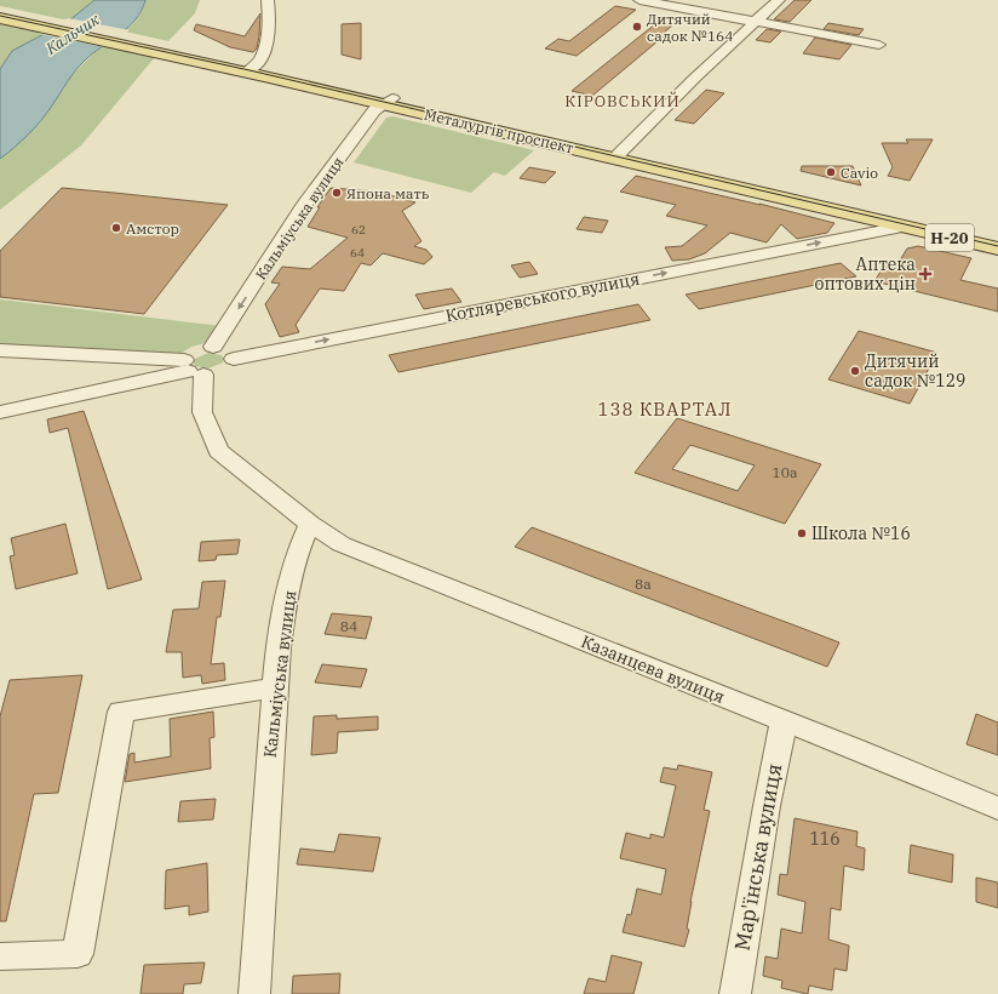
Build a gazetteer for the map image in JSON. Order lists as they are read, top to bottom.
{
  "streets": {
    "main road": ["Металургів проспект", "Н-20"],
    "street": [
      "Кальміуська вулиця",
      "Котляревського вулиця",
      "Казанцева вулиця",
      "Мар'їнська вулиця"
    ]
  },
  "crossings": [
    ["Металургів проспект", "Кальміуська вулиця"],
    ["Металургів проспект", "Котляревського вулиця"],
    ["Кальміуська вулиця", "Казанцева вулиця"],
    ["Казанцева вулиця", "Мар'їнська вулиця"]
  ],
  "one_way": ["Кальміуська вулиця", "Котляревського вулиця"],
  "districts": ["КІРОВСЬКИЙ", "138 КВАРТАЛ"],
  "water": ["Кальчик"],
  "places": {
    "other": [
      "Дитячий садок №164",
      "Cavio",
      "Япона мать",
      "Амстор",
      "Дитячий садок №129",
      "Школа №16"
    ],
    "health": ["Аптека оптових цін"]
  },
  "house_numbers": [
    "62",
    "64",
    "10а",
    "8а",
    "84",
    "116"
  ]
}
